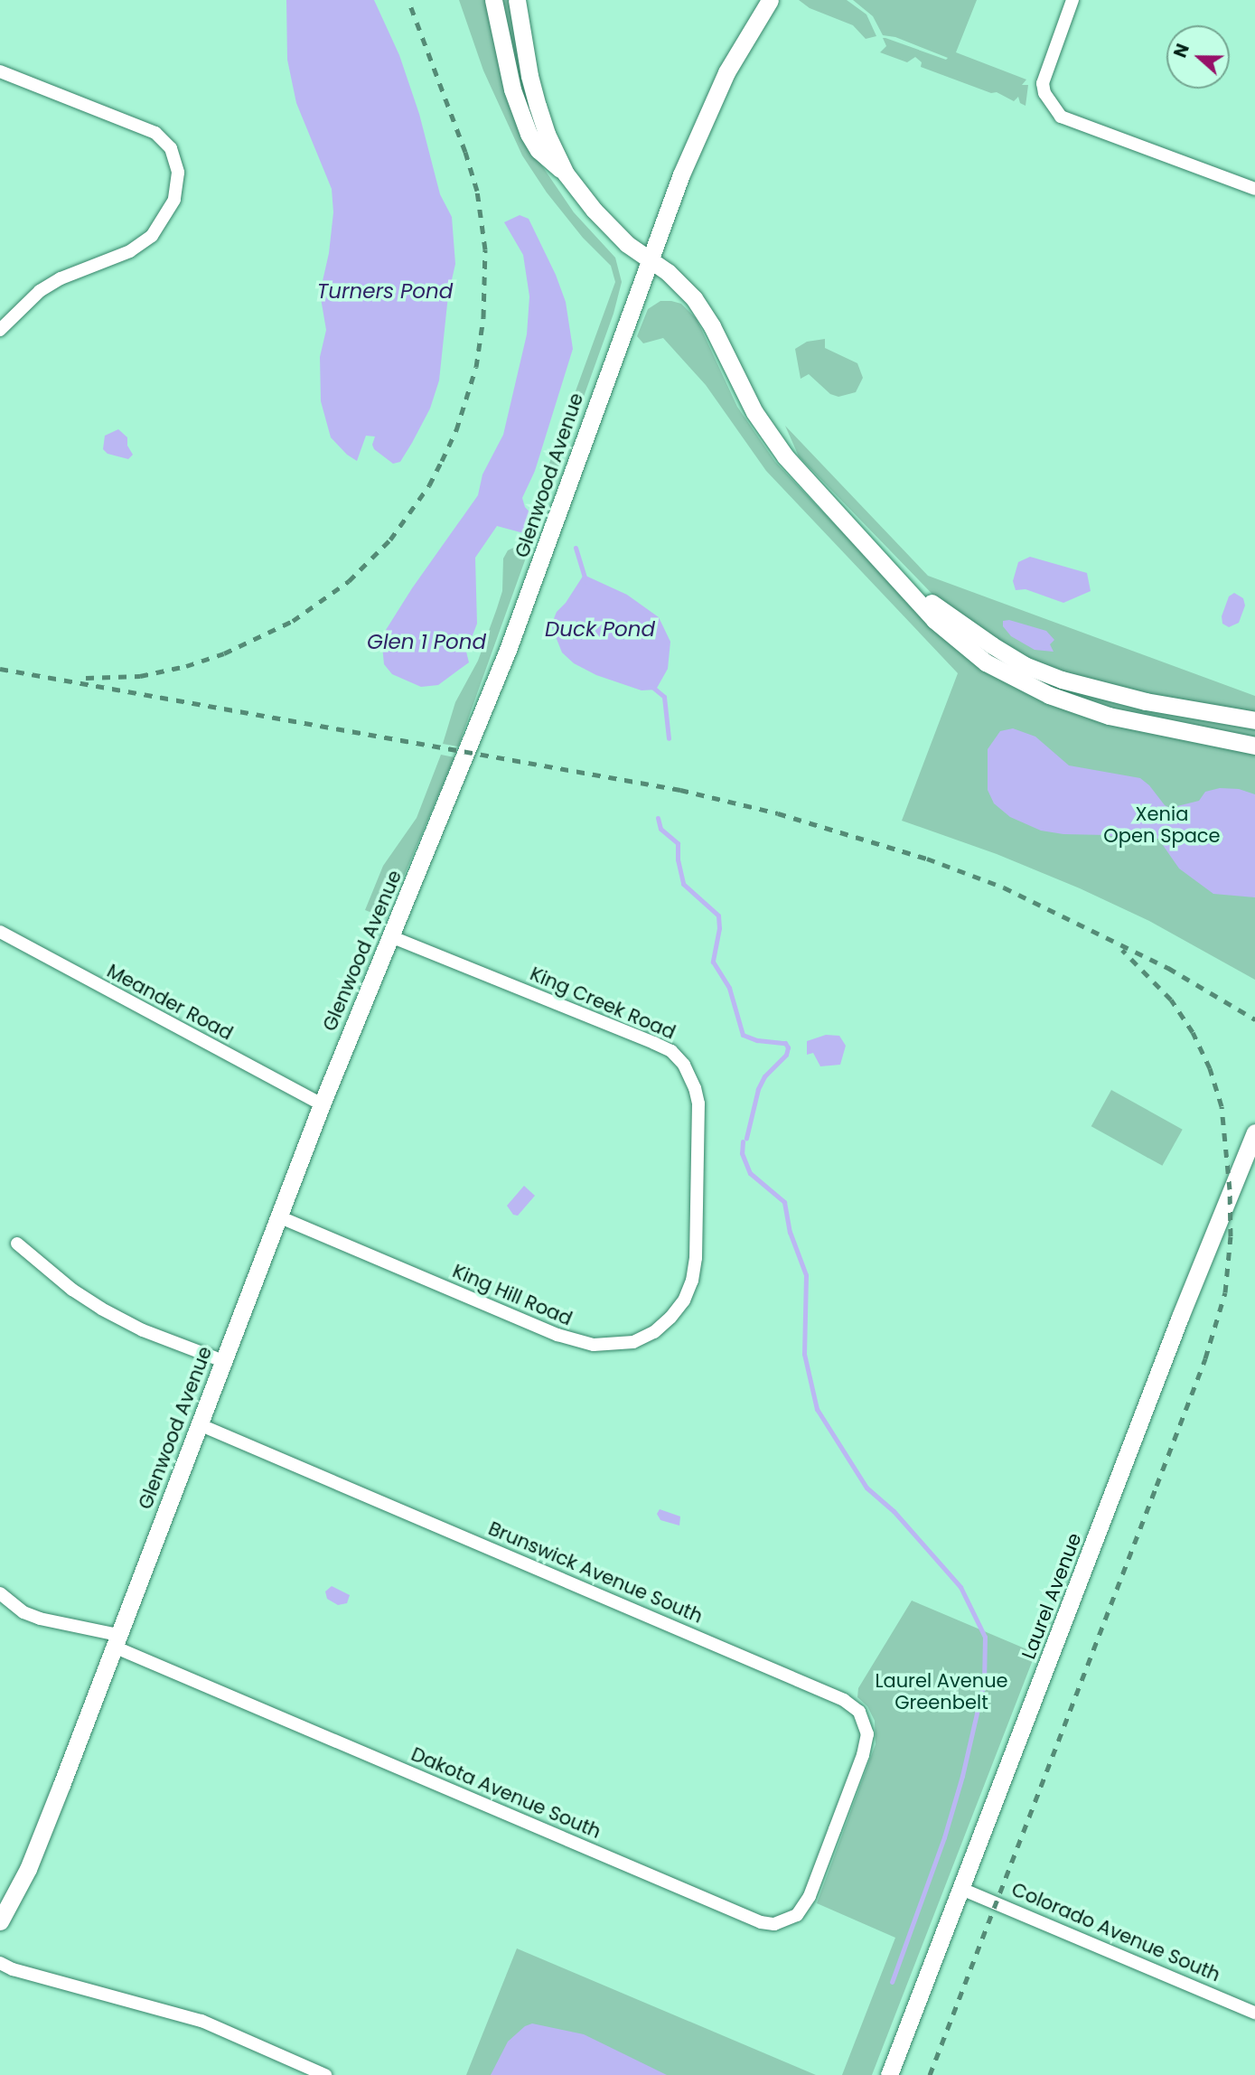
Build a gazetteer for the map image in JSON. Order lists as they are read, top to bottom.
{
  "streets": {
    "street": [
      "Glenwood Avenue",
      "Meander Road",
      "King Creek Road",
      "King Hill Road",
      "Brunswick Avenue South",
      "Laurel Avenue",
      "Dakota Avenue South",
      "Colorado Avenue South"
    ]
  },
  "crossings": [
    ["Glenwood Avenue", "Meander Road"],
    ["Glenwood Avenue", "King Creek Road"],
    ["Glenwood Avenue", "King Hill Road"],
    ["Glenwood Avenue", "Brunswick Avenue South"],
    ["Glenwood Avenue", "Dakota Avenue South"],
    ["King Creek Road", "King Hill Road"],
    ["Brunswick Avenue South", "Dakota Avenue South"],
    ["Laurel Avenue", "Colorado Avenue South"]
  ],
  "water": ["Turners Pond", "Duck Pond", "Glen 1 Pond"],
  "parks": ["Xenia Open Space", "Laurel Avenue Greenbelt"],
  "north": "left"
}
